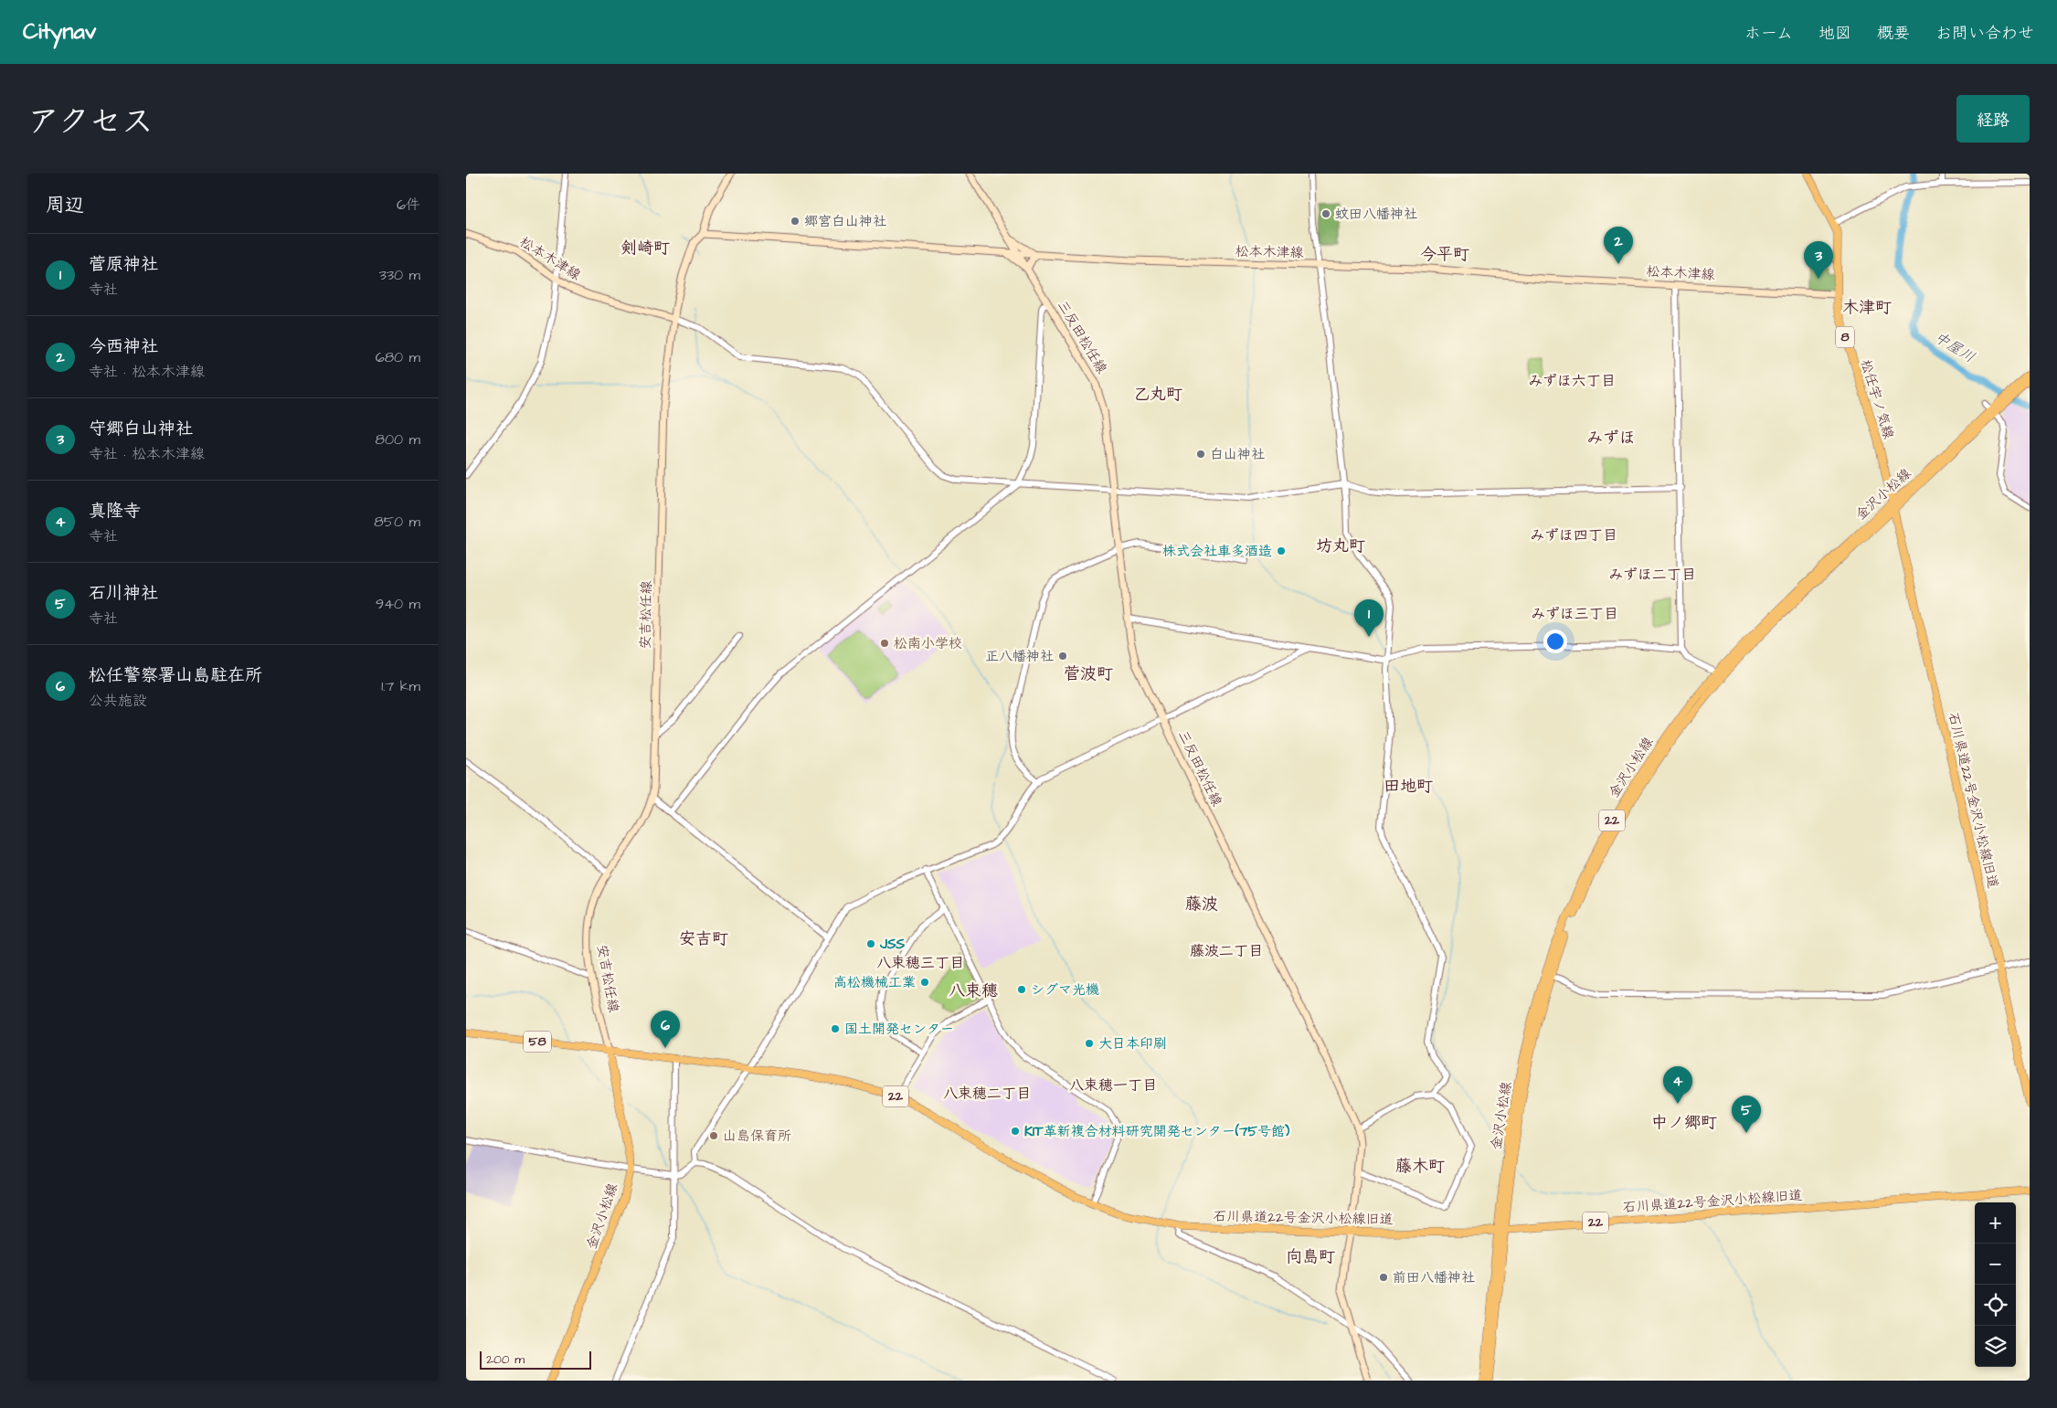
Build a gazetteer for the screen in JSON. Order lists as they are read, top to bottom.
{
  "streets": {
    "main road": [
      "松本木津線",
      "三反田松任線",
      "8",
      "松任宇ノ気線",
      "金沢小松線",
      "安吉松任線",
      "石川県道22号金沢小松線旧道",
      "22",
      "58"
    ]
  },
  "crossings": [
    ["松本木津線", "三反田松任線"],
    ["松本木津線", "松任宇ノ気線"],
    ["松本木津線", "安吉松任線"],
    ["三反田松任線", "石川県道22号金沢小松線旧道"],
    ["松任宇ノ気線", "金沢小松線"],
    ["松任宇ノ気線", "石川県道22号金沢小松線旧道"],
    ["金沢小松線", "安吉松任線"],
    ["金沢小松線", "石川県道22号金沢小松線旧道"],
    ["金沢小松線", "22"],
    ["金沢小松線", "58"],
    ["安吉松任線", "石川県道22号金沢小松線旧道"],
    ["安吉松任線", "58"],
    ["石川県道22号金沢小松線旧道", "58"]
  ],
  "districts": [
    "剣崎町",
    "今平町",
    "木津町",
    "みずほ六丁目",
    "乙丸町",
    "みずほ",
    "みずほ四丁目",
    "坊丸町",
    "みずほ二丁目",
    "みずほ三丁目",
    "菅波町",
    "田地町",
    "藤波",
    "安吉町",
    "藤波二丁目",
    "八束穂三丁目",
    "八束穂",
    "八束穂一丁目",
    "八束穂二丁目",
    "中ノ郷町",
    "藤木町",
    "向島町"
  ],
  "water": ["中屋川"],
  "places": [
    "蚊田八幡神社",
    "郷宮白山神社",
    "白山神社",
    "株式会社車多酒造",
    "松南小学校",
    "正八幡神社",
    "JSS",
    "高松機械工業",
    "シグマ光機",
    "国土開発センター",
    "大日本印刷",
    "KIT革新複合材料研究開発センター(75号館)",
    "山島保育所",
    "前田八幡神社"
  ],
  "scale_bar": "200 m",
  "page": {
    "header": "Citynav",
    "nav": [
      "ホーム",
      "地図",
      "概要",
      "お問い合わせ"
    ],
    "title": "アクセス",
    "buttons": "経路",
    "heading": ["周辺", "6件"],
    "pins": [
      "2",
      "3",
      "1",
      "6",
      "4",
      "5"
    ],
    "list": [
      {
        "mark": "1",
        "name": "菅原神社",
        "note": "寺社",
        "value": "330 m"
      },
      {
        "mark": "2",
        "name": "今西神社",
        "note": "寺社 · 松本木津線",
        "value": "680 m"
      },
      {
        "mark": "3",
        "name": "守郷白山神社",
        "note": "寺社 · 松本木津線",
        "value": "800 m"
      },
      {
        "mark": "4",
        "name": "真隆寺",
        "note": "寺社",
        "value": "850 m"
      },
      {
        "mark": "5",
        "name": "石川神社",
        "note": "寺社",
        "value": "940 m"
      },
      {
        "mark": "6",
        "name": "松任警察署山島駐在所",
        "note": "公共施設",
        "value": "1.7 km"
      }
    ],
    "map_buttons": ["+", "−"],
    "scale": "200 m"
  }
}
